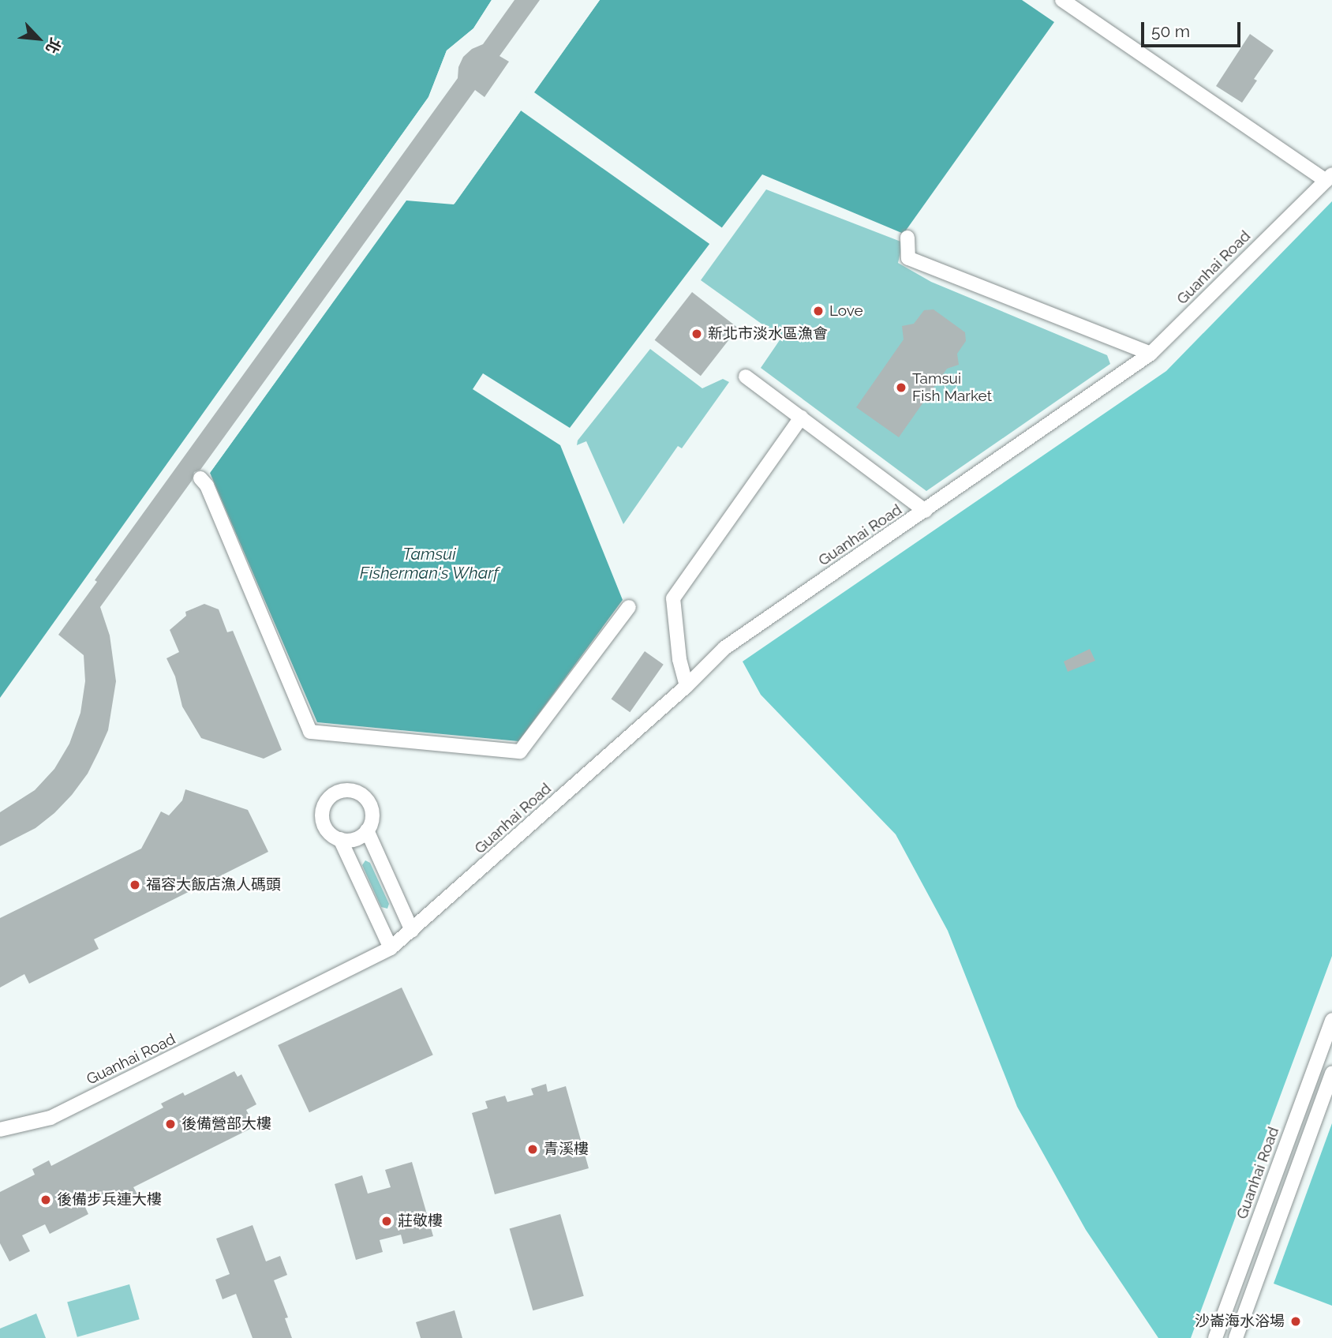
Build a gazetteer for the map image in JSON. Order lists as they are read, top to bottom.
{
  "streets": {
    "street": ["Guanhai Road"]
  },
  "water": ["Tamsui Fisherman's Wharf"],
  "places": [
    "Love",
    "新北市淡水區漁會",
    "Tamsui Fish Market",
    "福容大飯店漁人碼頭",
    "後備營部大樓",
    "青溪樓",
    "後備步兵連大樓",
    "莊敬樓",
    "沙崙海水浴場"
  ],
  "scale_bar": "50 m",
  "north": "bottom right"
}
